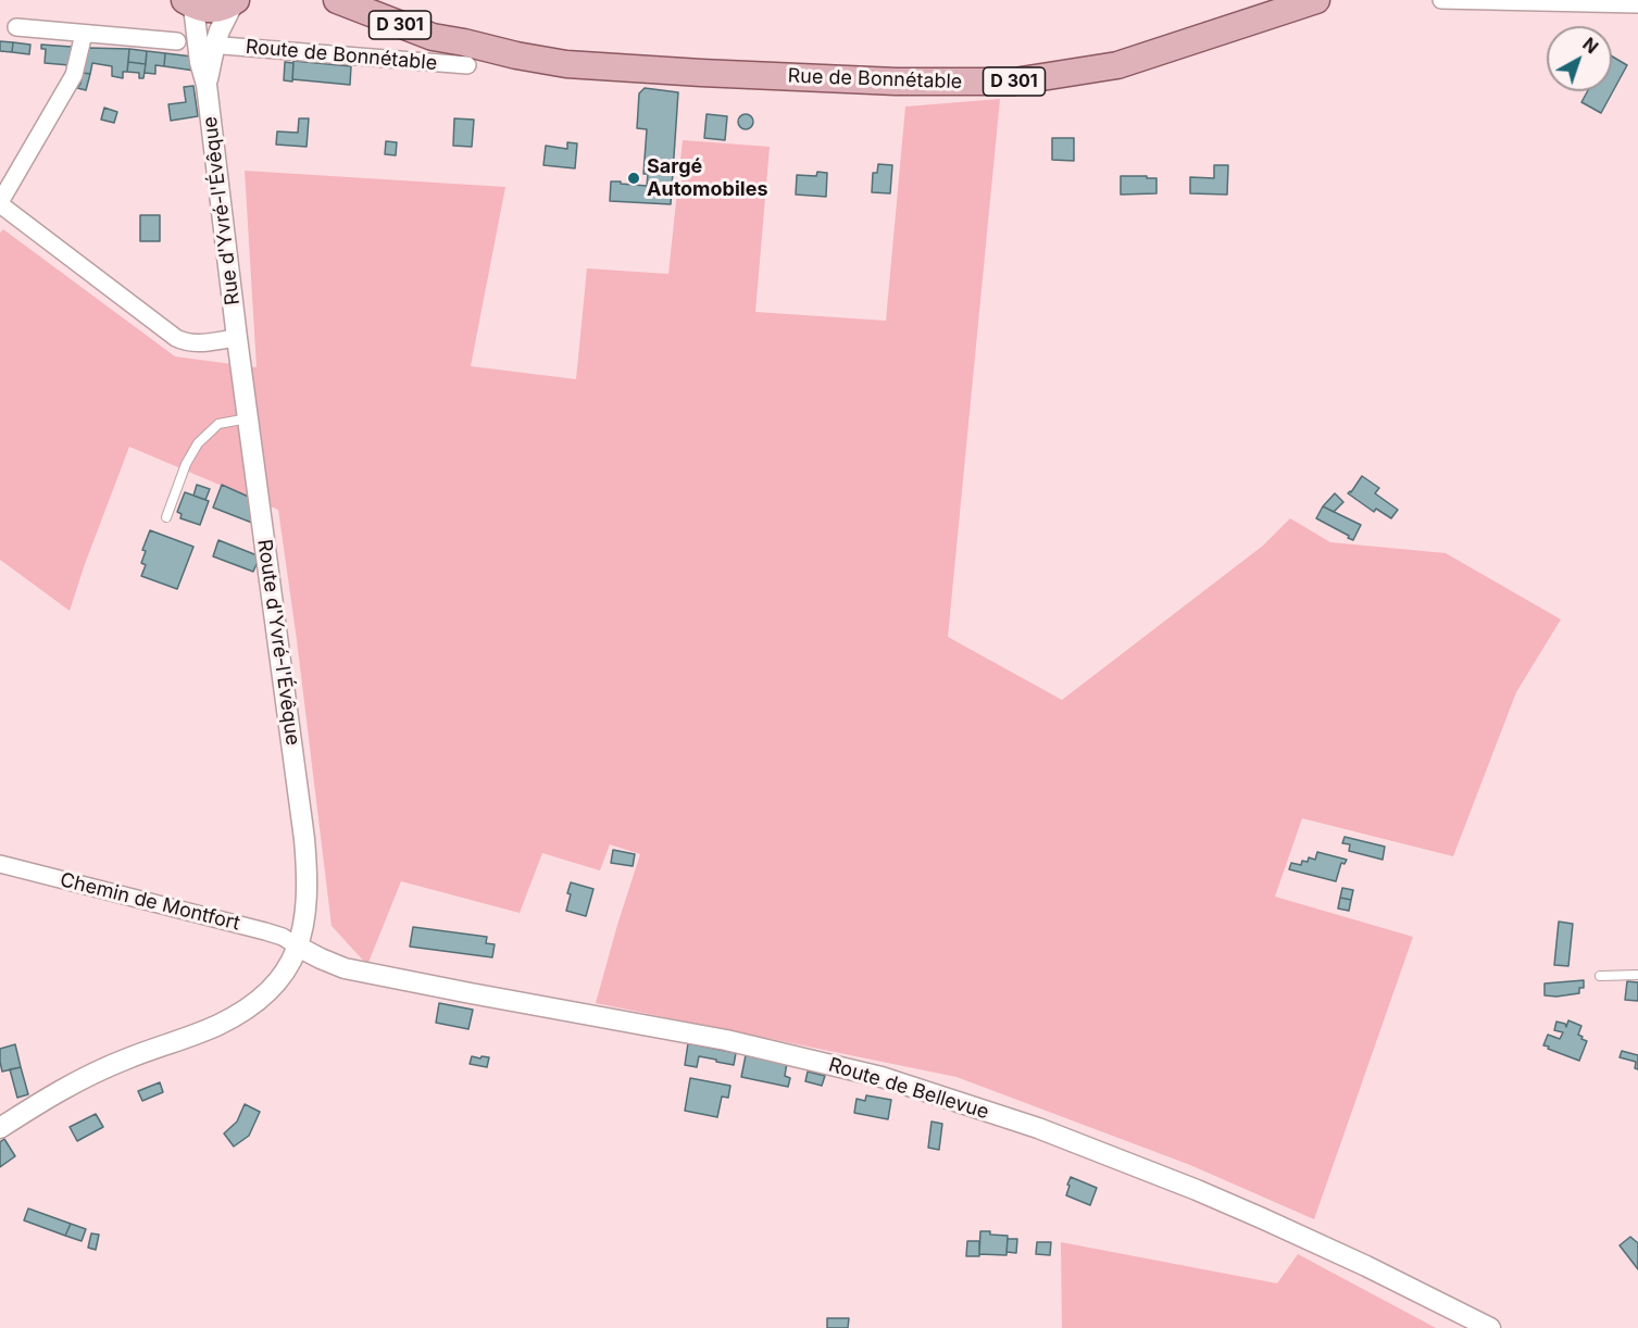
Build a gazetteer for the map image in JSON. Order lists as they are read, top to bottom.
{
  "streets": {
    "main road": ["D 301", "Rue de Bonnétable"],
    "street": [
      "Route de Bonnétable",
      "Rue d'Yvré-l'Évêque",
      "Route d'Yvré-l'Évêque",
      "Chemin de Montfort",
      "Route de Bellevue"
    ]
  },
  "crossings": [
    ["D 301", "Route de Bonnétable"],
    ["D 301", "Rue de Bonnétable"],
    ["Route de Bonnétable", "Rue de Bonnétable"],
    ["Rue d'Yvré-l'Évêque", "Route d'Yvré-l'Évêque"],
    ["Route d'Yvré-l'Évêque", "Chemin de Montfort"],
    ["Route d'Yvré-l'Évêque", "Route de Bellevue"],
    ["Chemin de Montfort", "Route de Bellevue"]
  ],
  "places": ["Sargé Automobiles"],
  "north": "top right"
}
